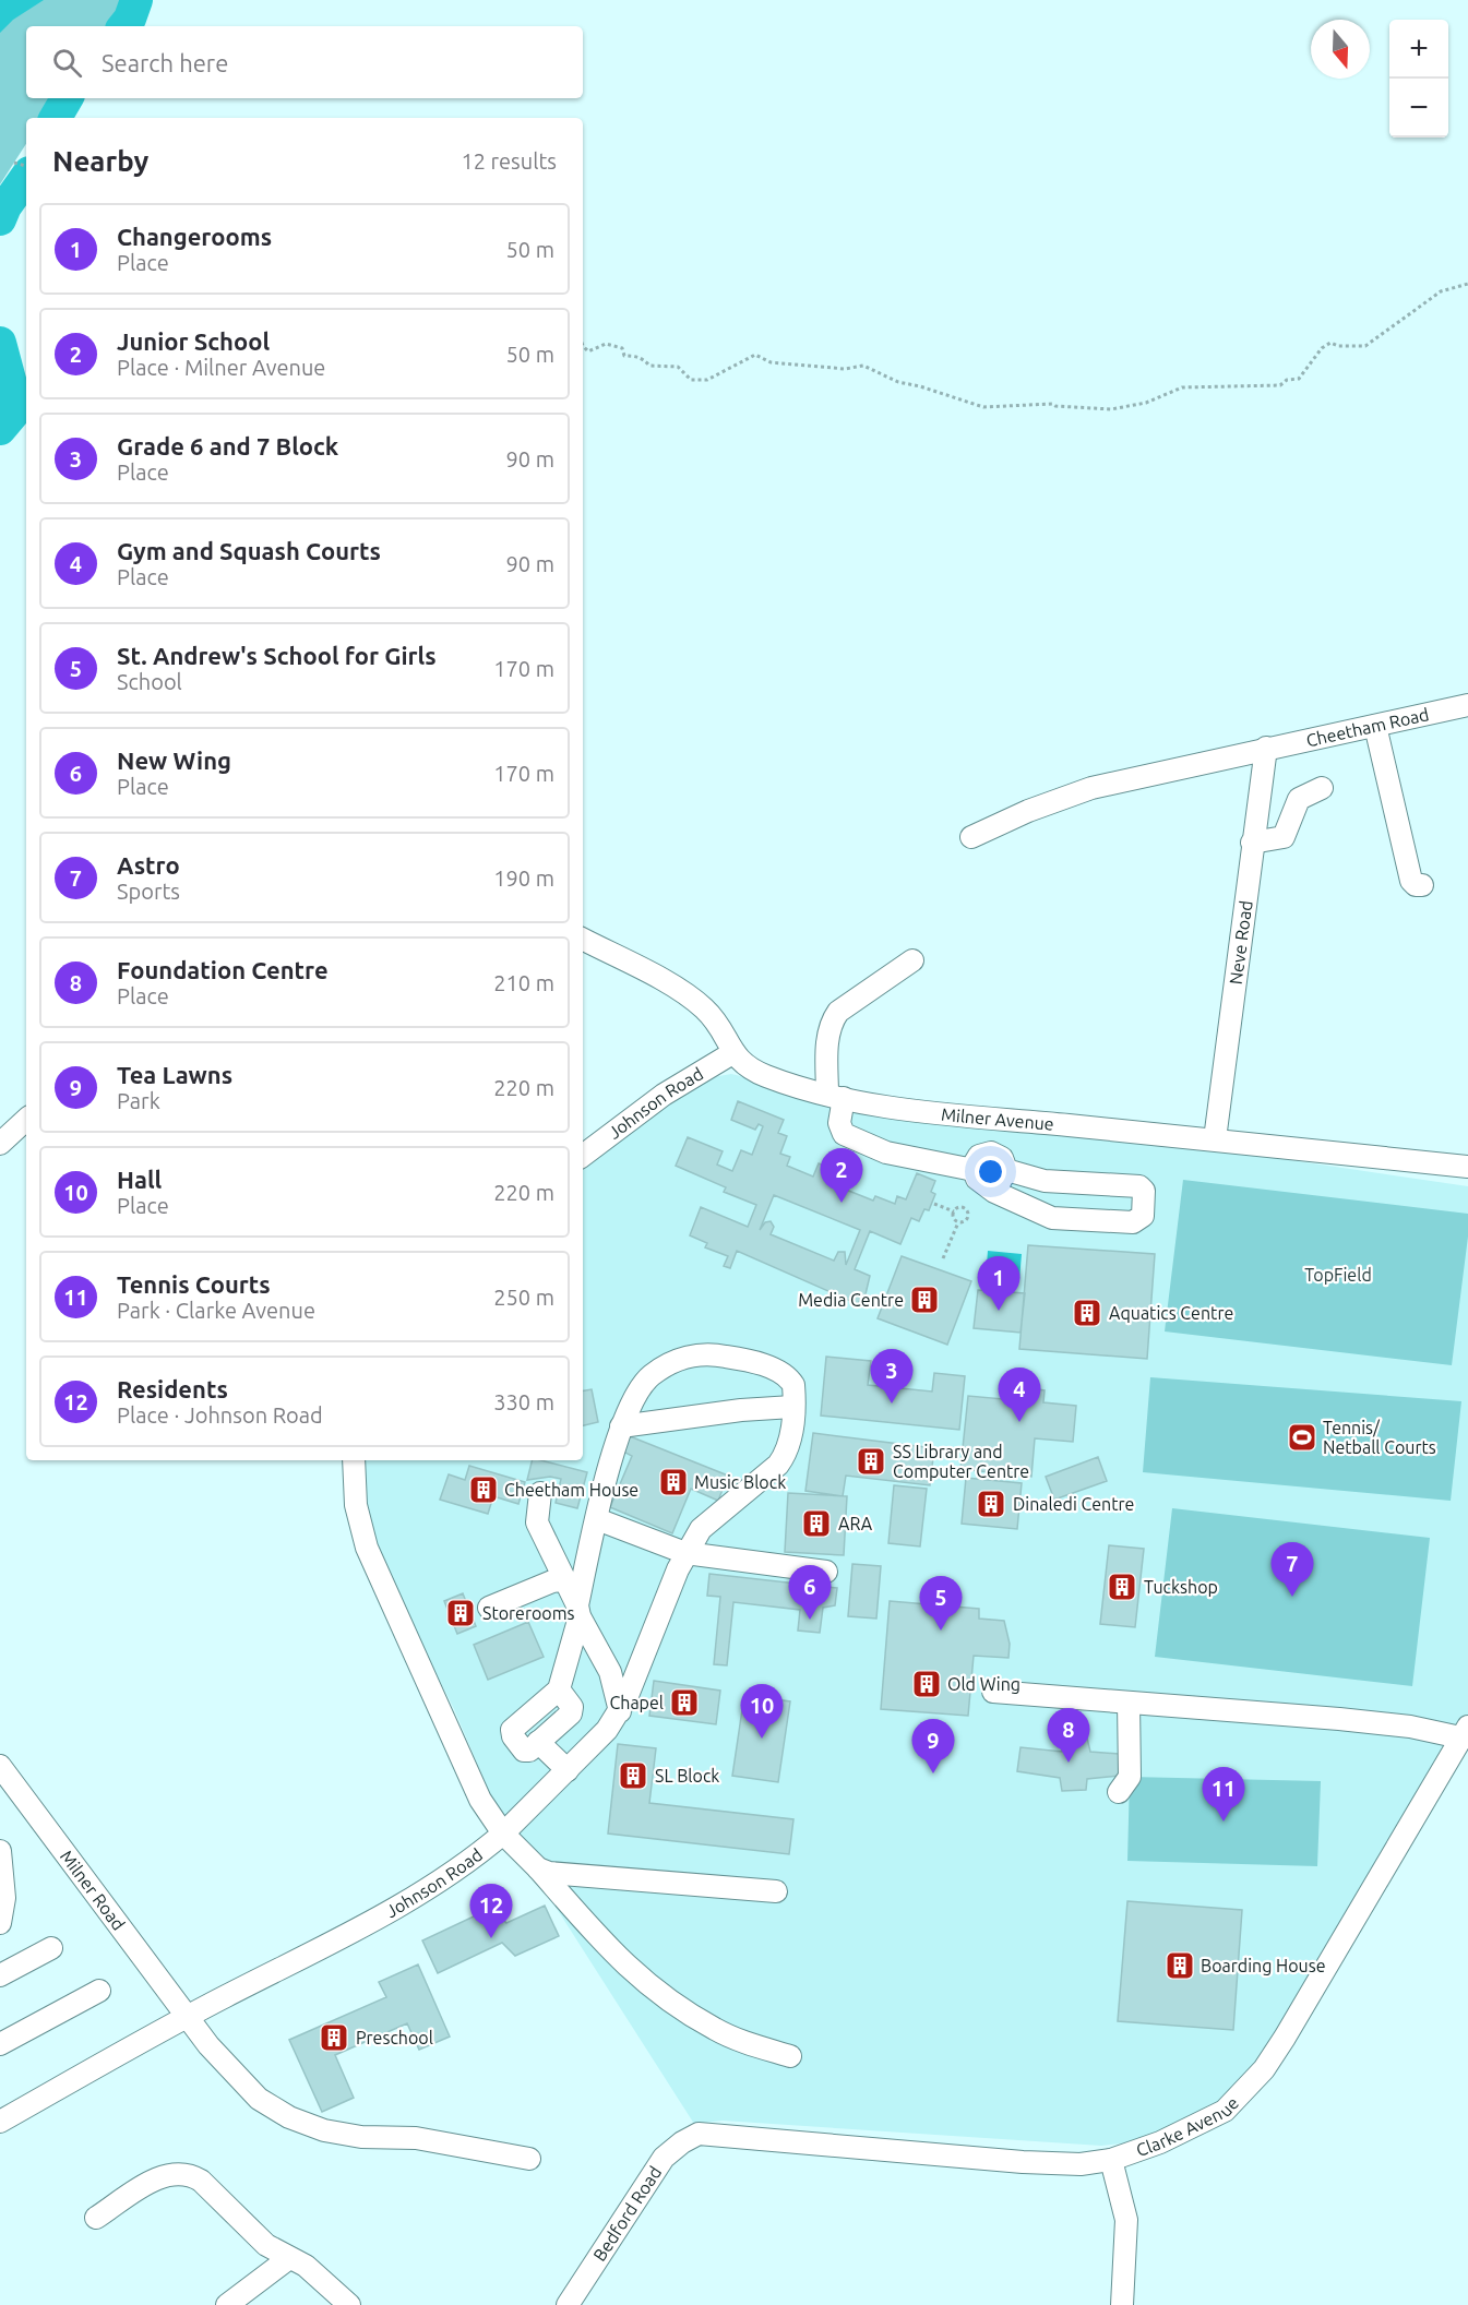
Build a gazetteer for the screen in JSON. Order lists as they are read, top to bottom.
{
  "streets": {
    "street": [
      "Cheetham Road",
      "Neve Road",
      "Johnson Road",
      "Milner Avenue",
      "Milner Road",
      "Clarke Avenue",
      "Bedford Road"
    ]
  },
  "crossings": [
    ["Cheetham Road", "Neve Road"],
    ["Neve Road", "Milner Avenue"],
    ["Johnson Road", "Milner Avenue"],
    ["Johnson Road", "Milner Road"],
    ["Clarke Avenue", "Bedford Road"]
  ],
  "parks": ["TopField"],
  "places": {
    "building": [
      "Media Centre",
      "Aquatics Centre",
      "SS Library and Computer Centre",
      "Music Block",
      "Cheetham House",
      "Dinaledi Centre",
      "ARA",
      "Tuckshop",
      "Storerooms",
      "Old Wing",
      "Chapel",
      "SL Block",
      "Boarding House",
      "Preschool"
    ],
    "sports": ["Tennis/ Netball Courts"]
  },
  "north": "bottom",
  "page": {
    "map_buttons": ["+", "−"],
    "search": "Search here",
    "heading": ["Nearby", "12 results"],
    "list": [
      {
        "mark": "1",
        "name": "Changerooms",
        "note": "Place",
        "value": "50 m"
      },
      {
        "mark": "2",
        "name": "Junior School",
        "note": "Place · Milner Avenue",
        "value": "50 m"
      },
      {
        "mark": "3",
        "name": "Grade 6 and 7 Block",
        "note": "Place",
        "value": "90 m"
      },
      {
        "mark": "4",
        "name": "Gym and Squash Courts",
        "note": "Place",
        "value": "90 m"
      },
      {
        "mark": "5",
        "name": "St. Andrew's School for Girls",
        "note": "School",
        "value": "170 m"
      },
      {
        "mark": "6",
        "name": "New Wing",
        "note": "Place",
        "value": "170 m"
      },
      {
        "mark": "7",
        "name": "Astro",
        "note": "Sports",
        "value": "190 m"
      },
      {
        "mark": "8",
        "name": "Foundation Centre",
        "note": "Place",
        "value": "210 m"
      },
      {
        "mark": "9",
        "name": "Tea Lawns",
        "note": "Park",
        "value": "220 m"
      },
      {
        "mark": "10",
        "name": "Hall",
        "note": "Place",
        "value": "220 m"
      },
      {
        "mark": "11",
        "name": "Tennis Courts",
        "note": "Park · Clarke Avenue",
        "value": "250 m"
      },
      {
        "mark": "12",
        "name": "Residents",
        "note": "Place · Johnson Road",
        "value": "330 m"
      }
    ],
    "pins": [
      "2",
      "1",
      "3",
      "4",
      "7",
      "6",
      "5",
      "10",
      "8",
      "9",
      "11",
      "12"
    ]
  }
}
